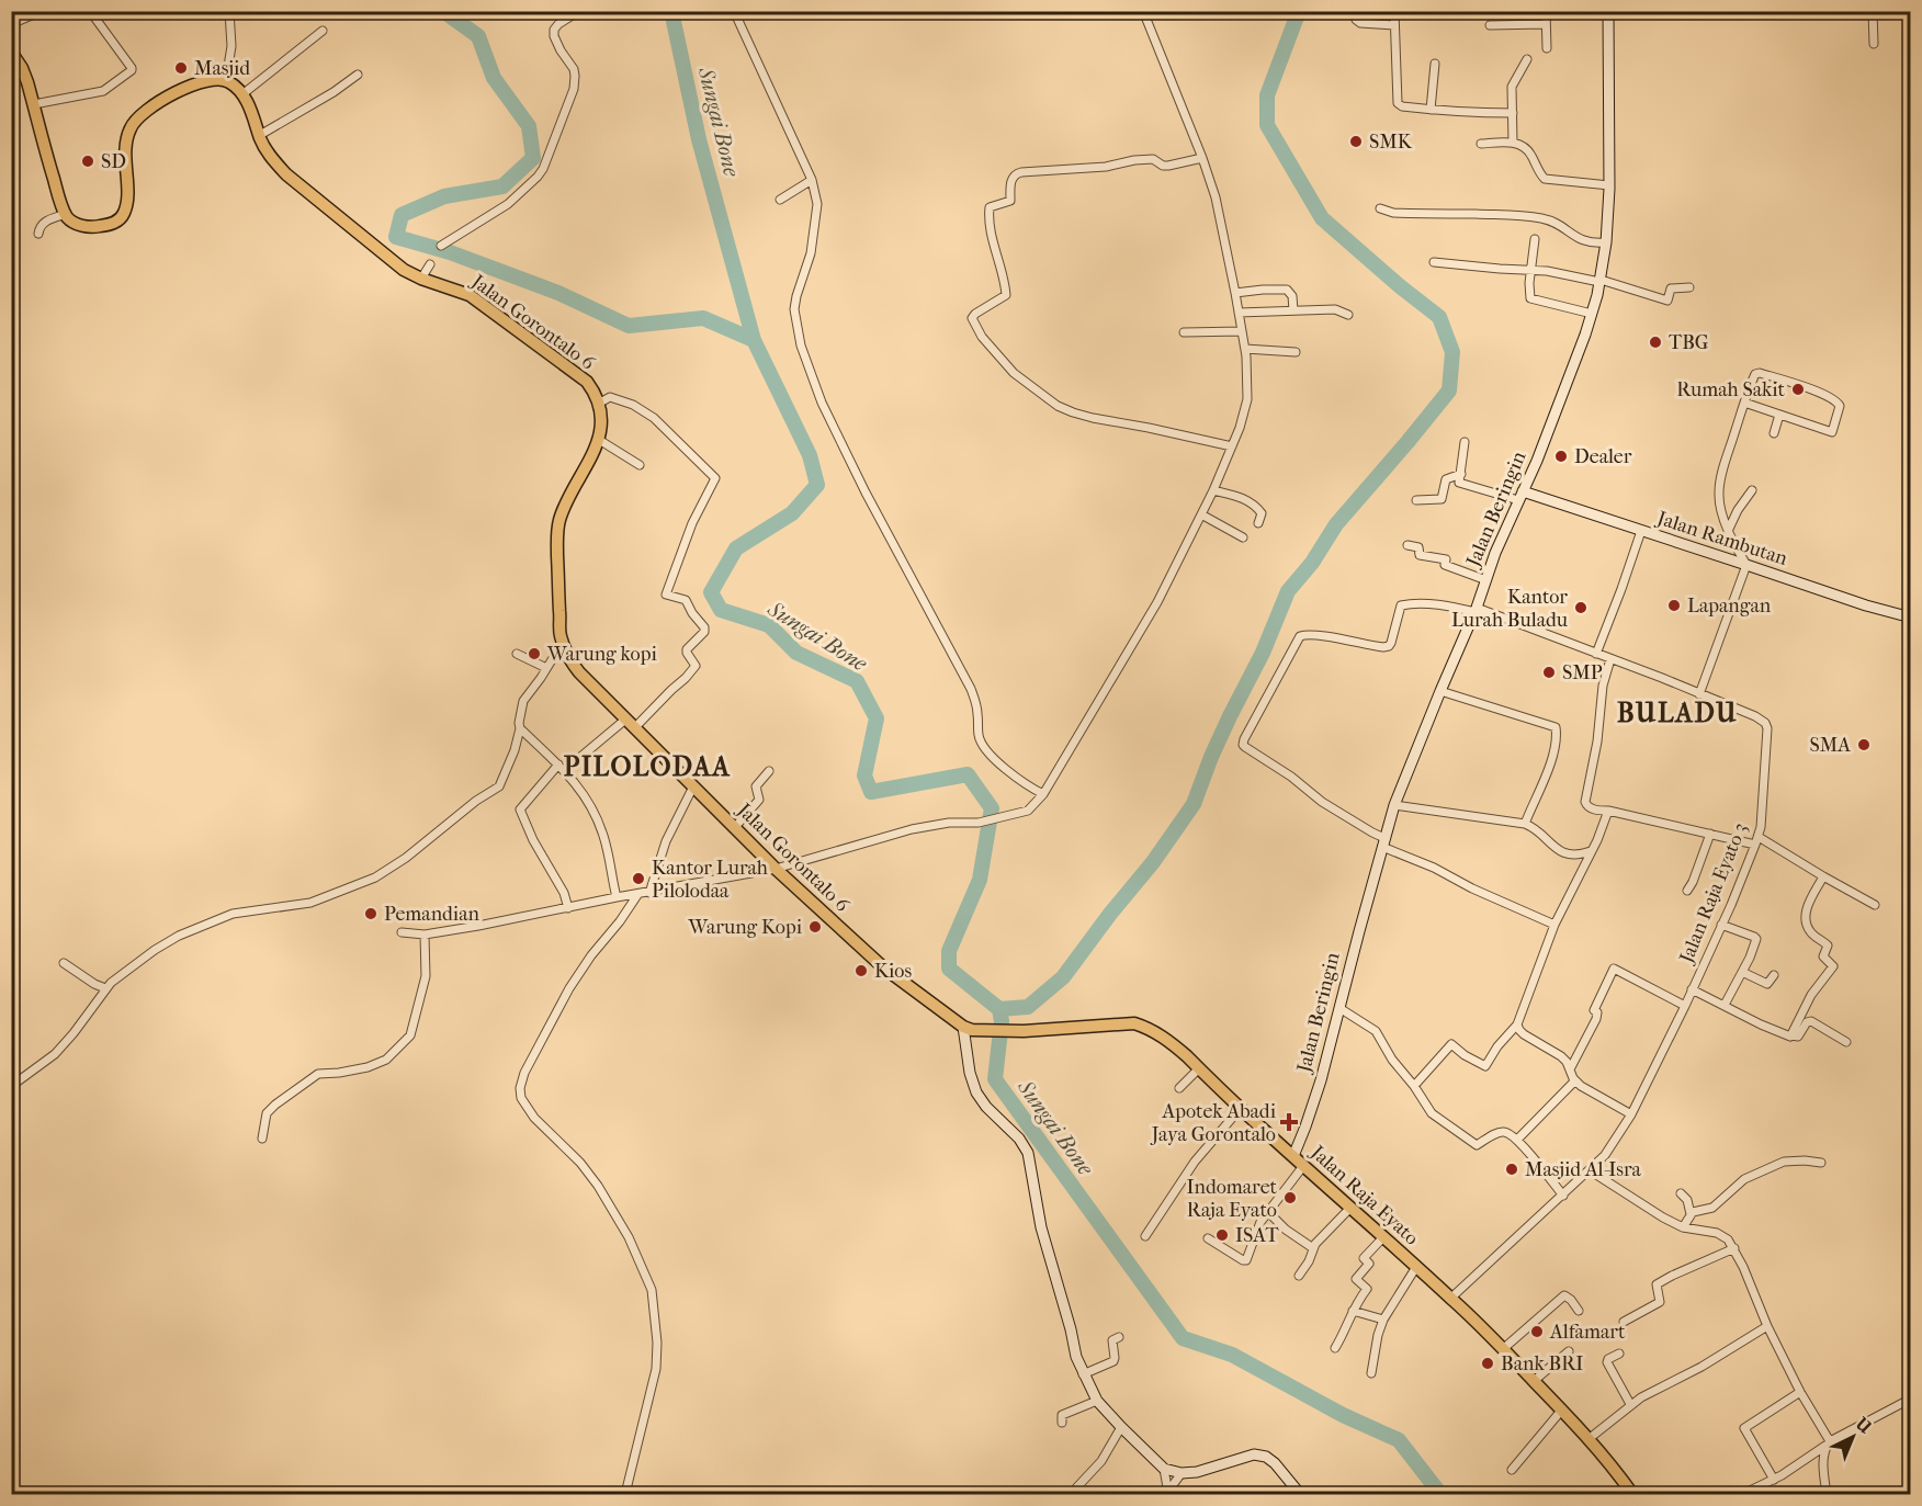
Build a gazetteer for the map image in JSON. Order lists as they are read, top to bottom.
{
  "streets": {
    "main road": ["Jalan Gorontalo 6", "Jalan Raja Eyato"],
    "street": ["Jalan Beringin", "Jalan Rambutan", "Jalan Raja Eyato 3"]
  },
  "crossings": [
    ["Jalan Gorontalo 6", "Jalan Raja Eyato"],
    ["Jalan Beringin", "Jalan Rambutan"],
    ["Jalan Beringin", "Jalan Raja Eyato 3"],
    ["Jalan Beringin", "Jalan Raja Eyato"],
    ["Jalan Raja Eyato 3", "Jalan Raja Eyato"]
  ],
  "districts": ["BULADU", "PILOLODAA"],
  "water": ["Sungai Bone"],
  "places": {
    "other": [
      "Masjid",
      "SMK",
      "SD",
      "TBG",
      "Rumah Sakit",
      "Dealer",
      "Lapangan",
      "Kantor Lurah Buladu",
      "Warung kopi",
      "SMP",
      "SMA",
      "Kantor Lurah Pilolodaa",
      "Pemandian",
      "Warung Kopi",
      "Kios",
      "Masjid Al-Isra",
      "Indomaret Raja Eyato",
      "ISAT",
      "Alfamart",
      "Bank BRI"
    ],
    "health": ["Apotek Abadi Jaya Gorontalo"]
  },
  "north": "top right"
}
